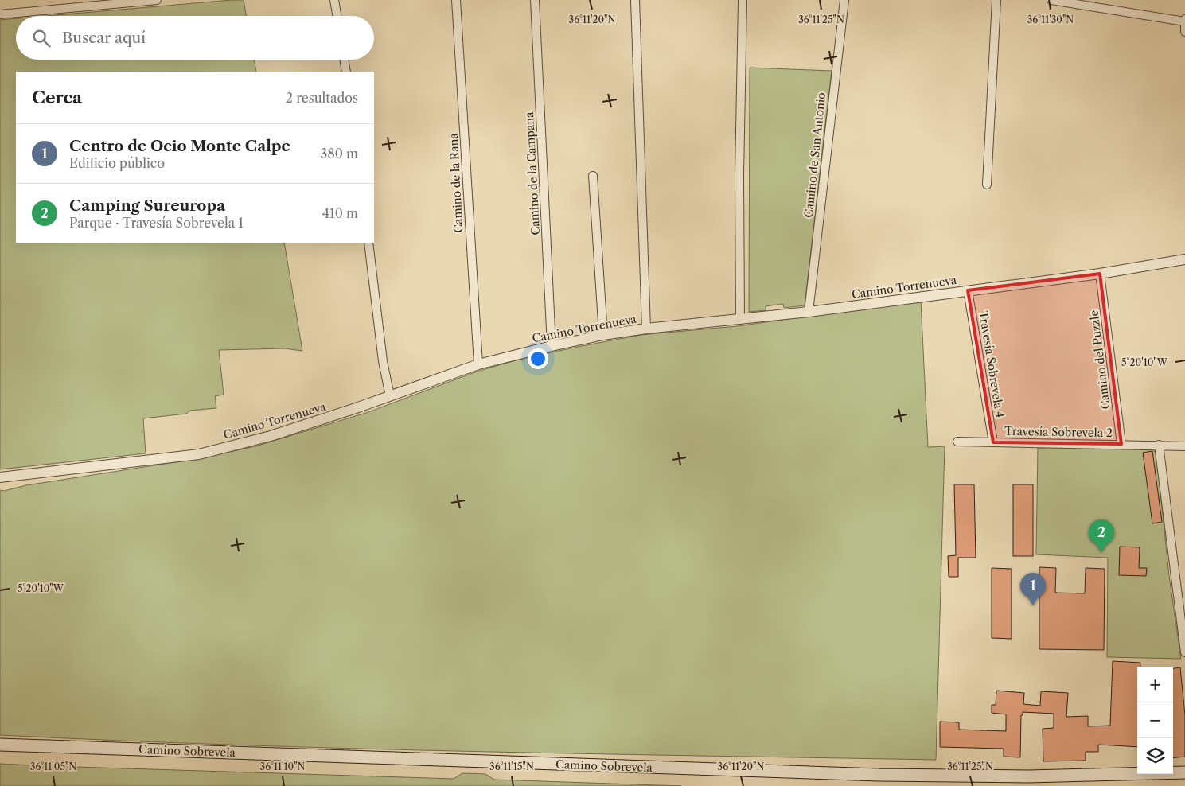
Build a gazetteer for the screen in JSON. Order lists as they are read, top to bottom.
{
  "streets": {
    "main road": ["Camino Sobrevela"],
    "street": [
      "Camino de San Antonio",
      "Camino de la Campana",
      "Camino de la Rana",
      "Camino Torrenueva",
      "Camino del Puzzle",
      "Travesía Sobrevela 4",
      "Travesía Sobrevela 2"
    ]
  },
  "crossings": [
    ["Camino de San Antonio", "Camino Torrenueva"],
    ["Camino de la Campana", "Camino Torrenueva"],
    ["Camino de la Rana", "Camino Torrenueva"],
    ["Camino Torrenueva", "Camino del Puzzle"],
    ["Camino Torrenueva", "Travesía Sobrevela 4"],
    ["Camino del Puzzle", "Travesía Sobrevela 2"],
    ["Travesía Sobrevela 4", "Travesía Sobrevela 2"]
  ],
  "page": {
    "search": "Buscar aquí",
    "heading": ["Cerca", "2 resultados"],
    "list": [
      {
        "mark": "1",
        "name": "Centro de Ocio Monte Calpe",
        "note": "Edificio público",
        "value": "380 m"
      },
      {
        "mark": "2",
        "name": "Camping Sureuropa",
        "note": "Parque · Travesía Sobrevela 1",
        "value": "410 m"
      }
    ],
    "pins": ["2", "1"],
    "map_buttons": ["+", "−"]
  },
  "coordinates": [
    "36°11'30\"N",
    "36°11'20\"N",
    "36°11'25\"N",
    "5°20'10\"W",
    "36°11'05\"N",
    "36°11'10\"N",
    "36°11'15\"N"
  ]
}
